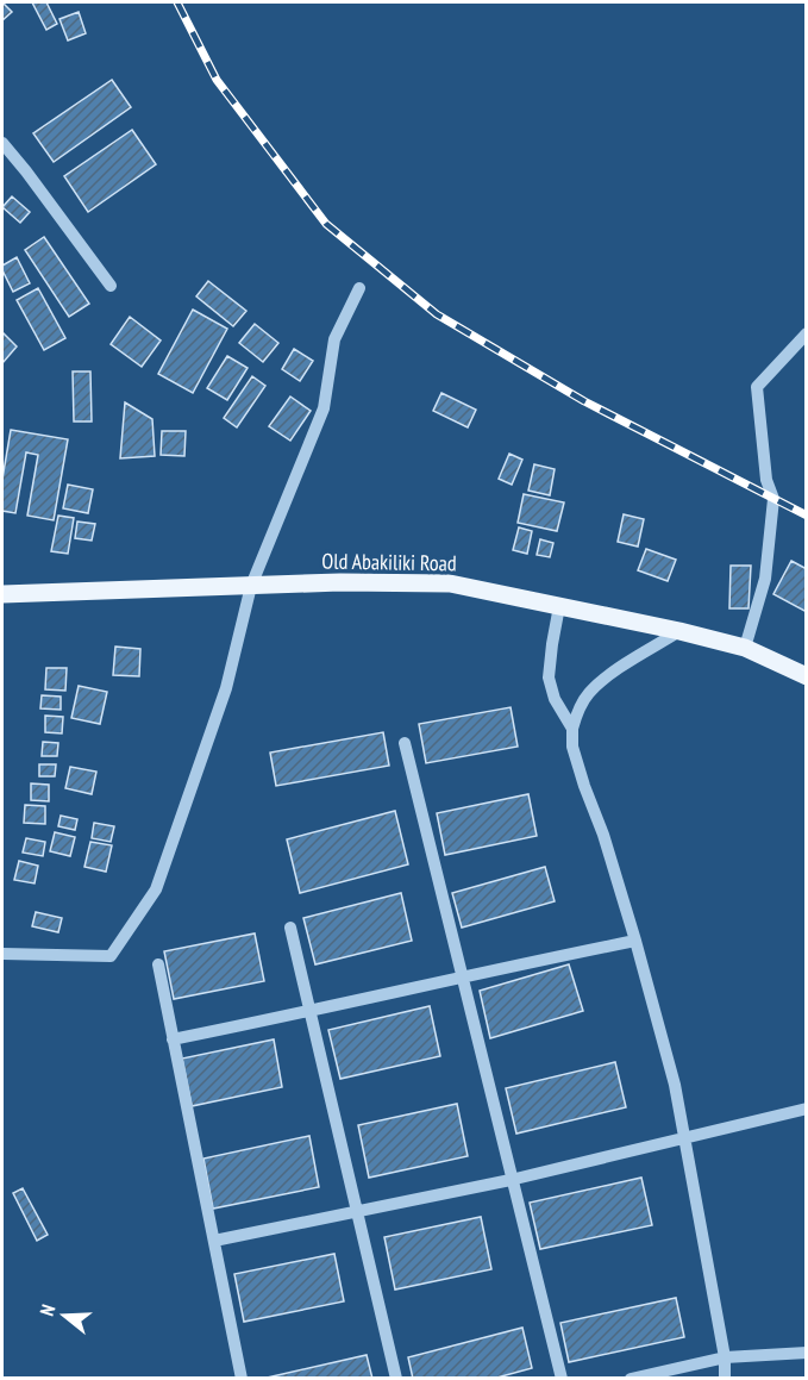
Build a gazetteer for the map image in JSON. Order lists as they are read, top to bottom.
{
  "streets": {
    "main road": ["Old Abakiliki Road"]
  },
  "north": "left"
}
